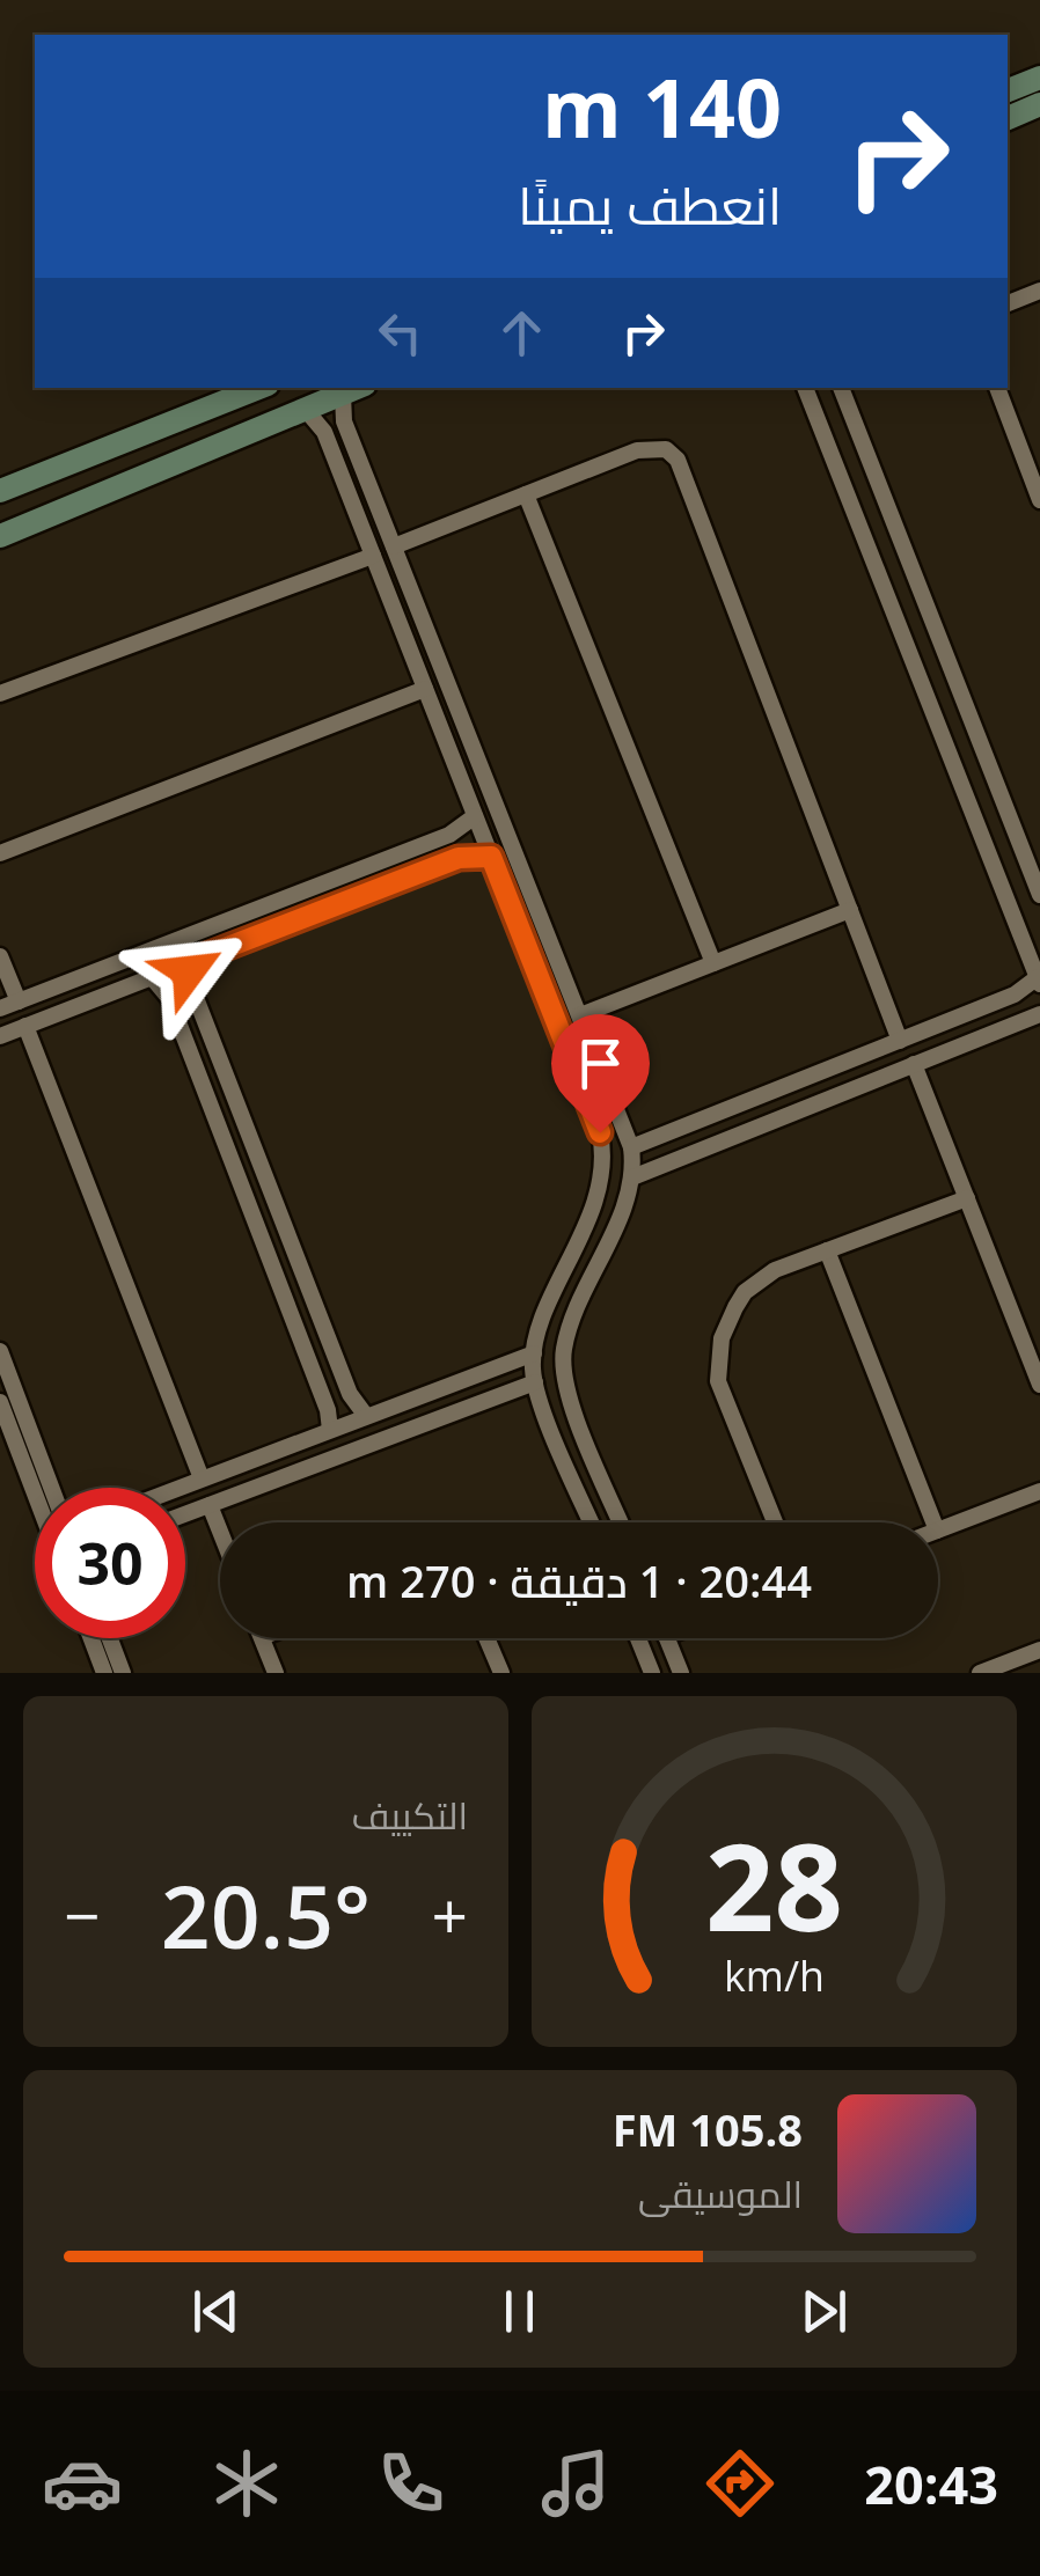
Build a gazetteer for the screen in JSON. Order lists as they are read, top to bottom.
{
  "page": {
    "turn": ["140 m", "انعطف يمينًا"],
    "limit": "30",
    "trip": "20:44 · 1 دقيقة · 270 m",
    "tile": "التكييف",
    "heat": ["−", "20.5°", "+"],
    "song": ["105.8 FM", "الموسيقى"],
    "tabs": "20:43",
    "gauge": ["28", "km/h"]
  }
}
